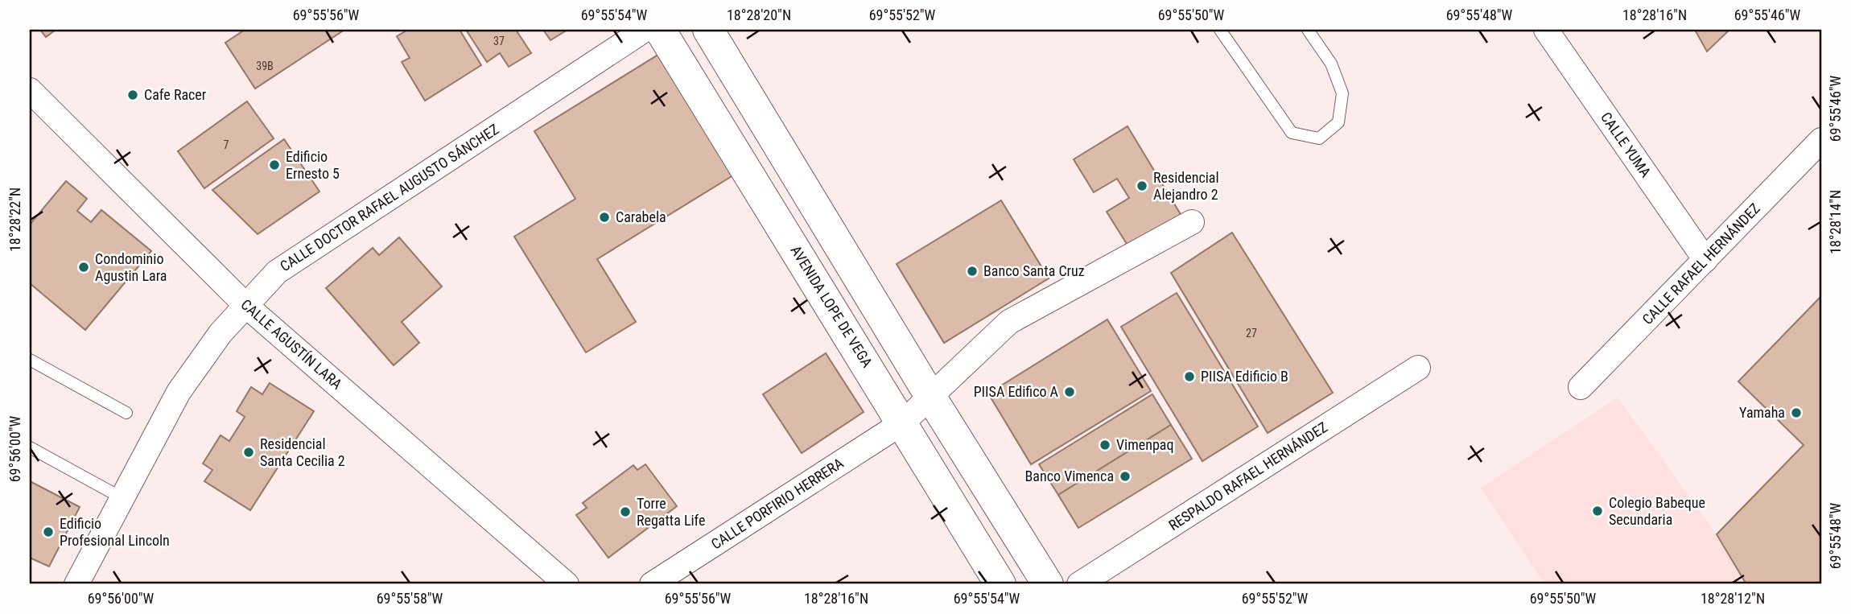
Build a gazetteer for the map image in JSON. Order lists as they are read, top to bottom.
{
  "streets": {
    "main road": ["AVENIDA LOPE DE VEGA"],
    "street": [
      "CALLE YUMA",
      "CALLE DOCTOR RAFAEL AUGUSTO SÁNCHEZ",
      "CALLE RAFAEL HERNÁNDEZ",
      "CALLE AGUSTÍN LARA",
      "RESPALDO RAFAEL HERNÁNDEZ",
      "CALLE PORFIRIO HERRERA"
    ]
  },
  "crossings": [
    ["CALLE YUMA", "CALLE RAFAEL HERNÁNDEZ"],
    ["CALLE DOCTOR RAFAEL AUGUSTO SÁNCHEZ", "CALLE AGUSTÍN LARA"],
    ["AVENIDA LOPE DE VEGA", "CALLE PORFIRIO HERRERA"]
  ],
  "places": [
    "Cafe Racer",
    "Edificio Ernesto 5",
    "Residencial Alejandro 2",
    "Carabela",
    "Condominio Agustin Lara",
    "Banco Santa Cruz",
    "PIISA Edificio B",
    "PIISA Edifico A",
    "Yamaha",
    "Vimenpaq",
    "Residencial Santa Cecilia 2",
    "Banco Vimenca",
    "Colegio Babeque Secundaria",
    "Torre Regatta Life",
    "Edificio Profesional Lincoln"
  ],
  "house_numbers": [
    "37",
    "39B",
    "7",
    "27"
  ],
  "coordinates": [
    "69°55'56\"W",
    "69°55'54\"W",
    "18°28'20\"N",
    "69°55'52\"W",
    "69°55'50\"W",
    "69°55'48\"W",
    "18°28'16\"N",
    "69°55'46\"W",
    "18°28'22\"N",
    "18°28'14\"N",
    "69°56'00\"W",
    "69°55'58\"W",
    "18°28'12\"N"
  ]
}
